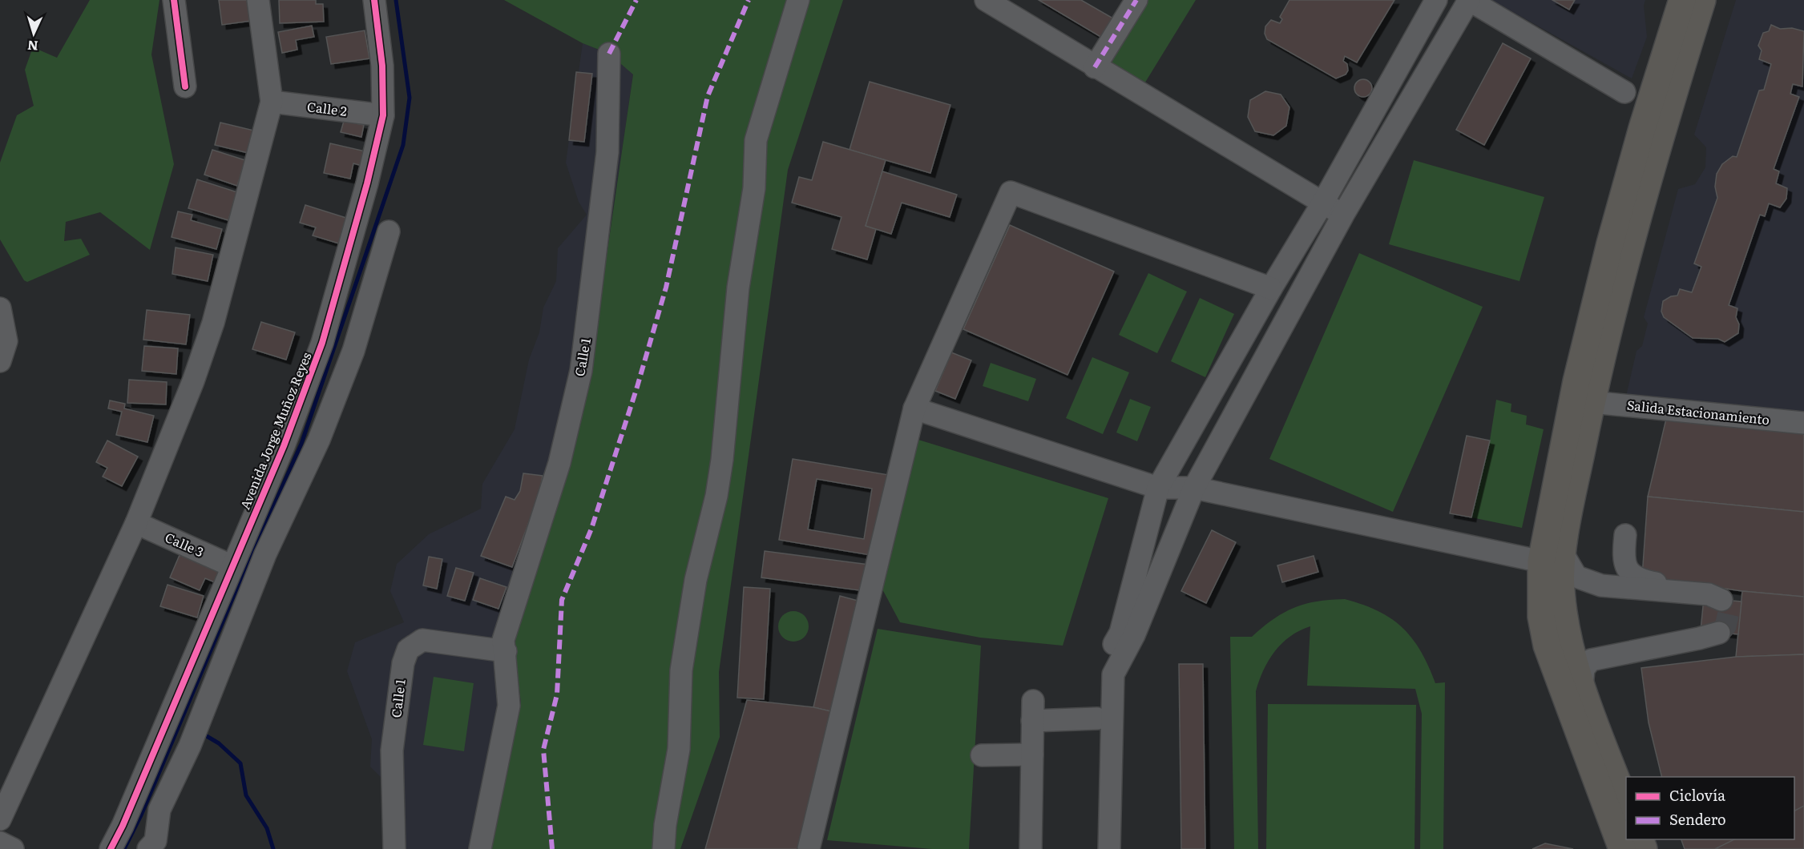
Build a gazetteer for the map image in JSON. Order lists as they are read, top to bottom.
{
  "streets": {
    "street": [
      "Calle 2",
      "Calle 1",
      "Salida Estacionamiento",
      "Avenida Jorge Muñoz Reyes",
      "Calle 3"
    ]
  },
  "crossings": [
    ["Calle 2", "Avenida Jorge Muñoz Reyes"],
    ["Avenida Jorge Muñoz Reyes", "Calle 3"]
  ],
  "legend": ["Ciclovía", "Sendero"],
  "north": "bottom"
}
